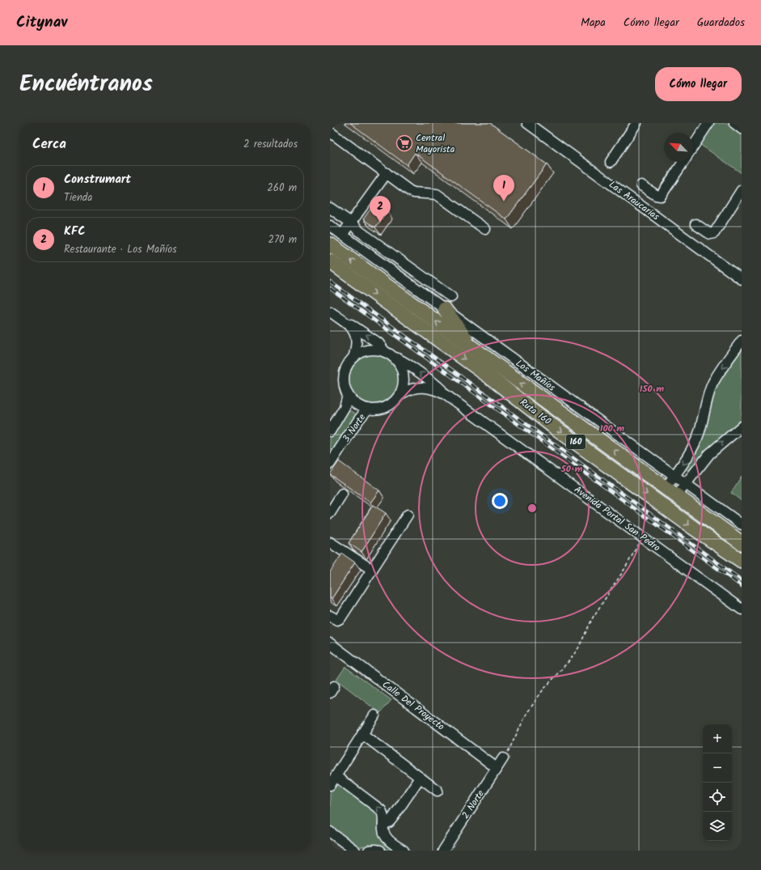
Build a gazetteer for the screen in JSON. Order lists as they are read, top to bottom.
{
  "streets": {
    "highway": ["Ruta 160", "160"],
    "street": [
      "Las Araucarias",
      "Los Mañíos",
      "3 Norte",
      "Avenida Portal San Pedro",
      "Calle Del Proyecto",
      "2 Norte"
    ]
  },
  "crossings": [
    ["3 Norte", "Avenida Portal San Pedro"],
    ["Calle Del Proyecto", "2 Norte"]
  ],
  "places": {
    "supermarket": ["Central Mayorista"]
  },
  "north": "top left",
  "page": {
    "header": "Citynav",
    "nav": ["Mapa", "Cómo llegar", "Guardados"],
    "title": "Encuéntranos",
    "buttons": "Cómo llegar",
    "heading": ["Cerca", "2 resultados"],
    "list": [
      {
        "mark": "1",
        "name": "Construmart",
        "note": "Tienda",
        "value": "260 m"
      },
      {
        "mark": "2",
        "name": "KFC",
        "note": "Restaurante · Los Mañíos",
        "value": "270 m"
      }
    ],
    "pins": ["1", "2"],
    "map_buttons": ["+", "−"]
  },
  "rings": ["150 m", "100 m", "50 m"]
}
